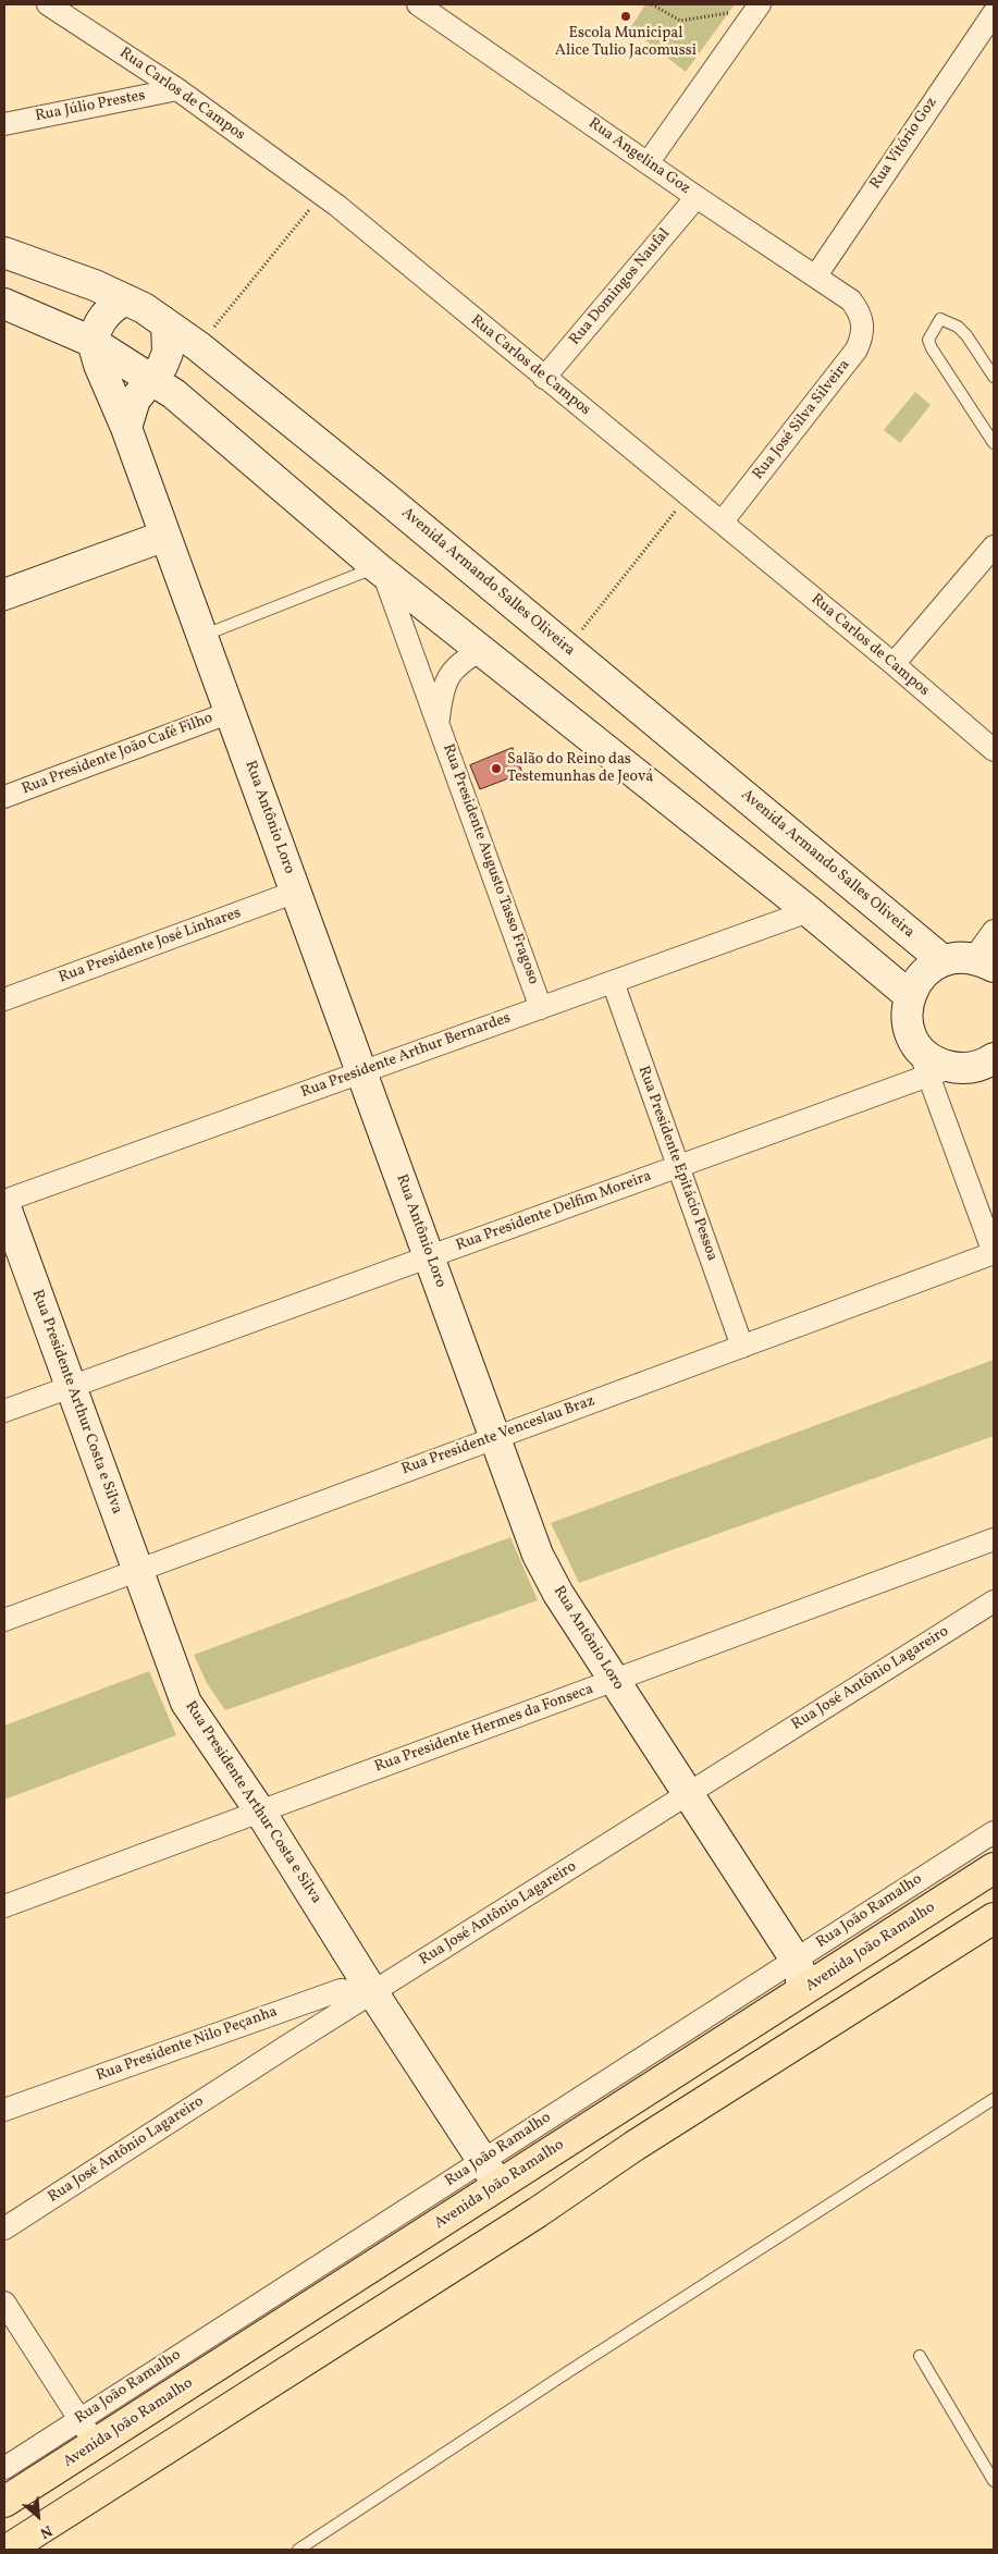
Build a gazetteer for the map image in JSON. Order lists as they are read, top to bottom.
{
  "streets": {
    "highway": ["Avenida João Ramalho"],
    "street": [
      "Rua Carlos de Campos",
      "Rua Júlio Prestes",
      "Rua Vitório Goz",
      "Rua Angelina Goz",
      "Rua Domingos Naufal",
      "Rua José Silva Silveira",
      "Avenida Armando Salles Oliveira",
      "Rua Presidente João Café Filho",
      "Rua Antônio Loro",
      "Rua Presidente Augusto Tasso Fragoso",
      "Rua Presidente José Linhares",
      "Rua Presidente Arthur Bernardes",
      "Rua Presidente Epitácio Pessoa",
      "Rua Presidente Delfim Moreira",
      "Rua Presidente Arthur Costa e Silva",
      "Rua Presidente Venceslau Braz",
      "Rua José Antônio Lagareiro",
      "Rua Presidente Hermes da Fonseca",
      "Rua João Ramalho",
      "Rua Presidente Nilo Peçanha"
    ]
  },
  "crossings": [
    ["Rua Carlos de Campos", "Rua Júlio Prestes"],
    ["Rua Carlos de Campos", "Rua Domingos Naufal"],
    ["Rua Carlos de Campos", "Rua José Silva Silveira"],
    ["Rua Vitório Goz", "Rua Angelina Goz"],
    ["Rua Angelina Goz", "Rua Domingos Naufal"],
    ["Rua Angelina Goz", "Rua José Silva Silveira"],
    ["Rua Presidente João Café Filho", "Rua Antônio Loro"],
    ["Rua Antônio Loro", "Rua Presidente José Linhares"],
    ["Rua Antônio Loro", "Rua Presidente Arthur Bernardes"],
    ["Rua Antônio Loro", "Rua Presidente Delfim Moreira"],
    ["Rua Antônio Loro", "Rua Presidente Venceslau Braz"],
    ["Rua Antônio Loro", "Rua José Antônio Lagareiro"],
    ["Rua Antônio Loro", "Rua Presidente Hermes da Fonseca"],
    ["Rua Antônio Loro", "Rua João Ramalho"],
    ["Rua Antônio Loro", "Avenida João Ramalho"],
    ["Rua Presidente Augusto Tasso Fragoso", "Rua Presidente Arthur Bernardes"],
    ["Rua Presidente Arthur Bernardes", "Rua Presidente Epitácio Pessoa"],
    ["Rua Presidente Arthur Bernardes", "Rua Presidente Arthur Costa e Silva"],
    ["Rua Presidente Epitácio Pessoa", "Rua Presidente Delfim Moreira"],
    ["Rua Presidente Epitácio Pessoa", "Rua Presidente Venceslau Braz"],
    ["Rua Presidente Delfim Moreira", "Rua Presidente Arthur Costa e Silva"],
    ["Rua Presidente Arthur Costa e Silva", "Rua Presidente Venceslau Braz"],
    ["Rua Presidente Arthur Costa e Silva", "Rua José Antônio Lagareiro"],
    ["Rua Presidente Arthur Costa e Silva", "Rua Presidente Hermes da Fonseca"],
    ["Rua Presidente Arthur Costa e Silva", "Rua João Ramalho"],
    ["Rua Presidente Arthur Costa e Silva", "Avenida João Ramalho"],
    ["Rua Presidente Arthur Costa e Silva", "Rua Presidente Nilo Peçanha"],
    ["Rua José Antônio Lagareiro", "Rua Presidente Nilo Peçanha"]
  ],
  "places": ["Escola Municipal Alice Tulio Jacomussi", "Salão do Reino das Testemunhas de Jeová"],
  "north": "bottom right"
}
